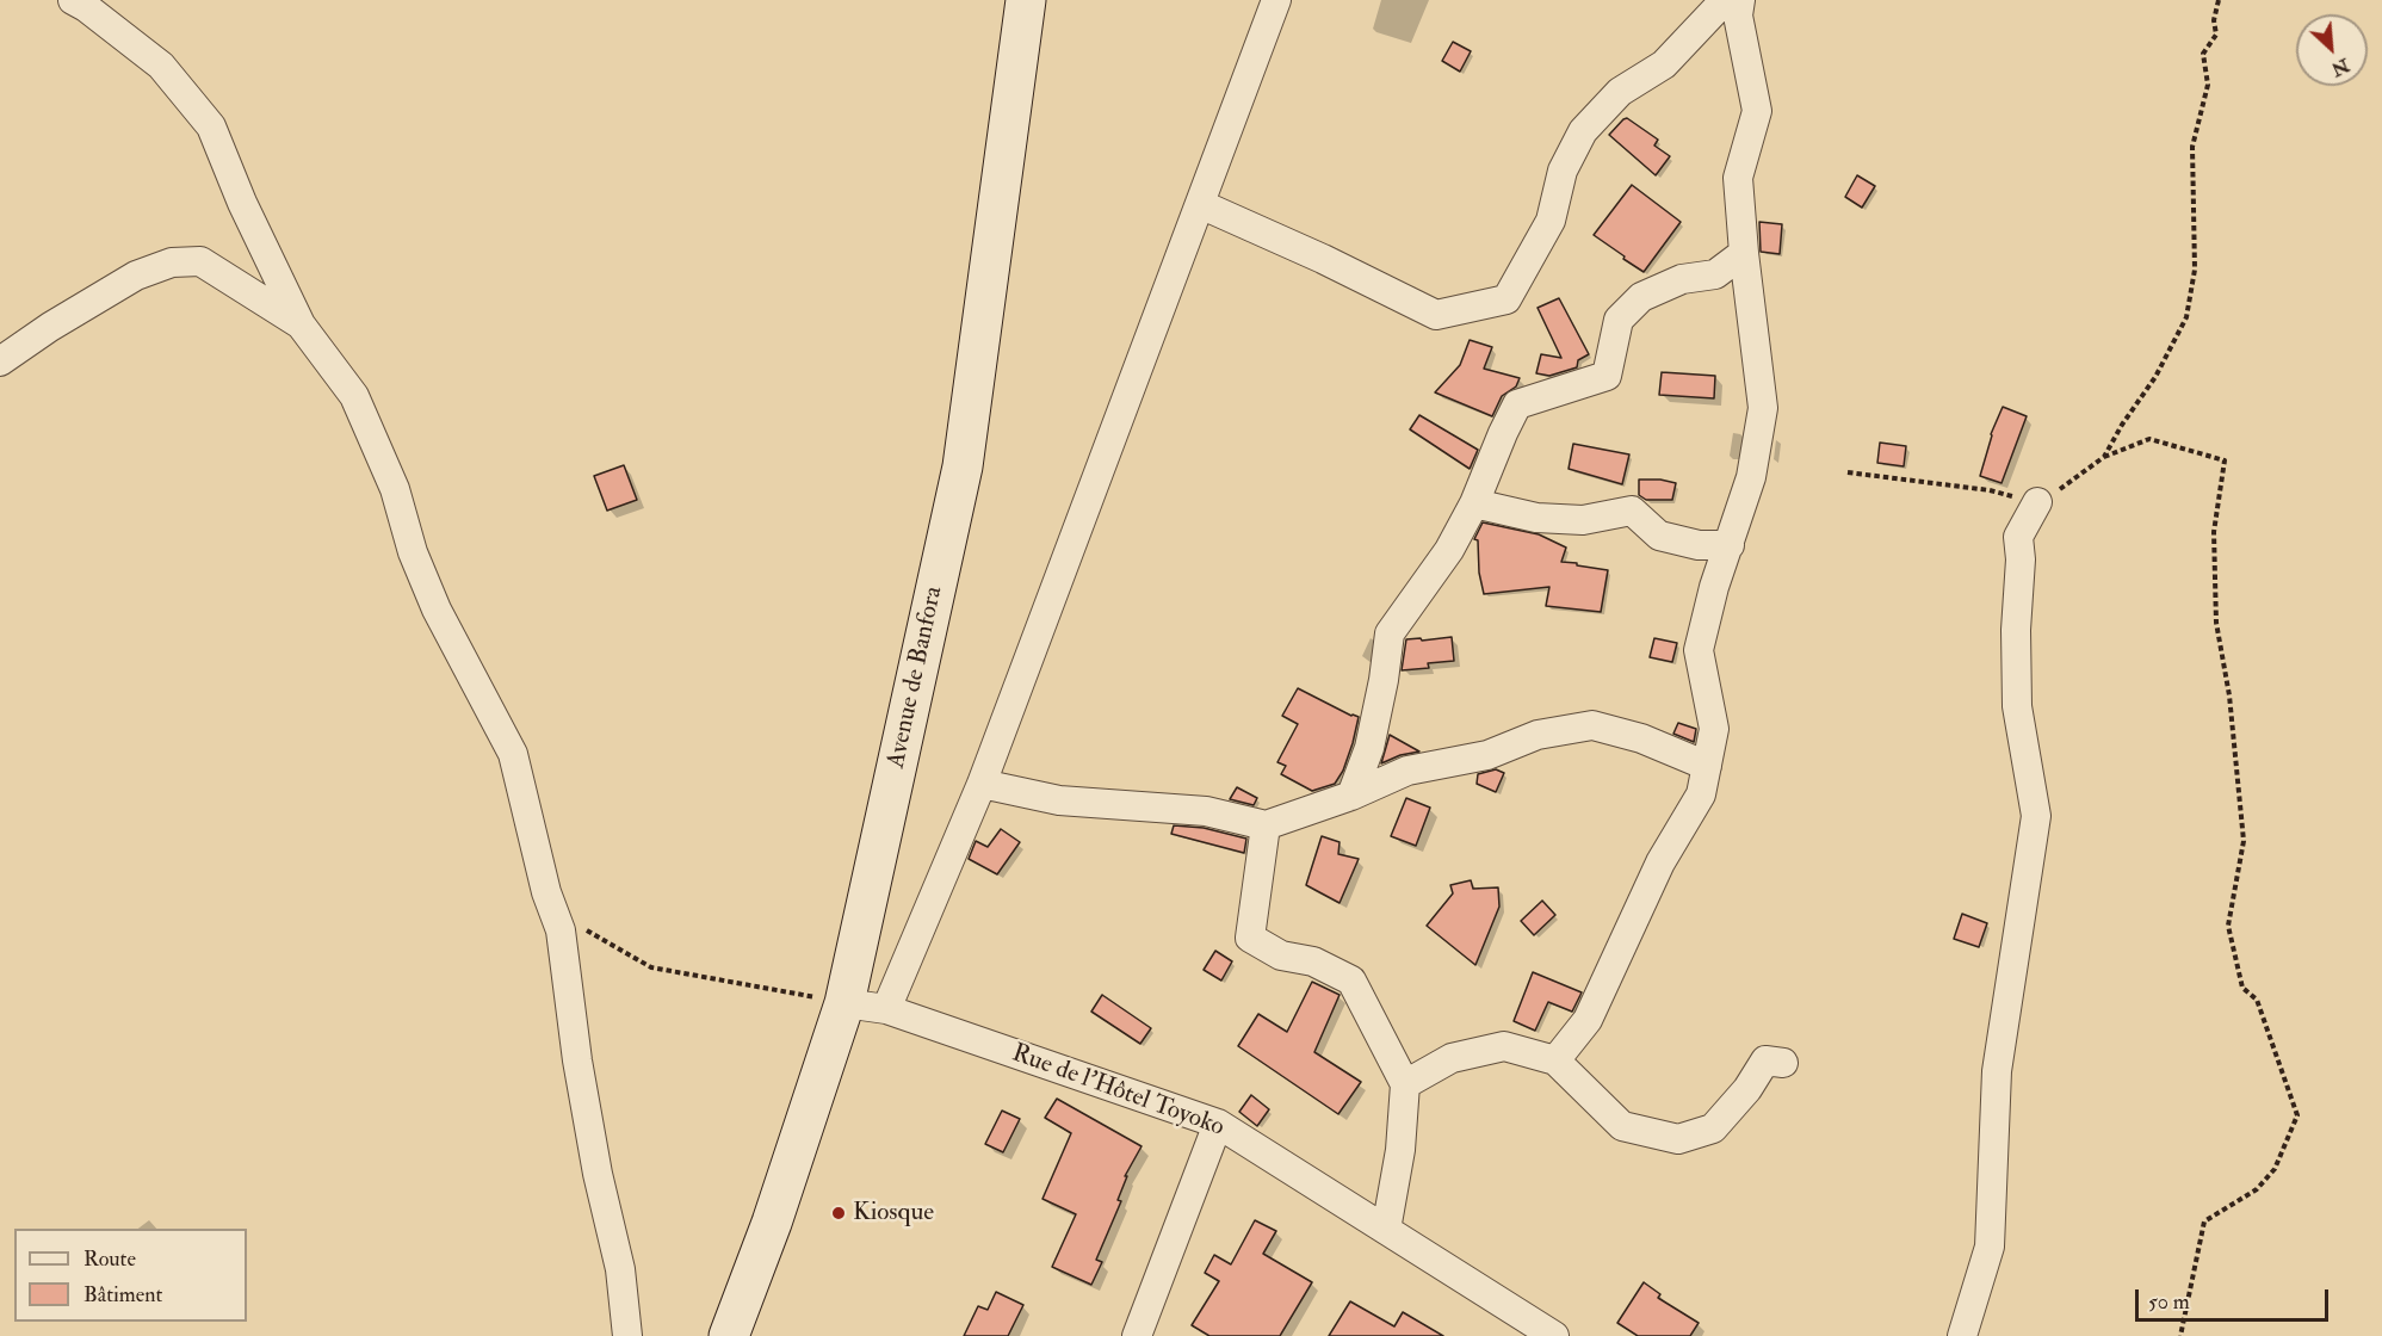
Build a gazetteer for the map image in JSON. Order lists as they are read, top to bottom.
{
  "streets": {
    "main road": ["Avenue de Banfora"],
    "street": ["Rue de l'Hôtel Toyoko"]
  },
  "crossings": [
    ["Avenue de Banfora", "Rue de l'Hôtel Toyoko"]
  ],
  "places": ["Kiosque"],
  "legend": ["Route", "Bâtiment"],
  "scale_bar": "50 m",
  "north": "bottom right"
}
